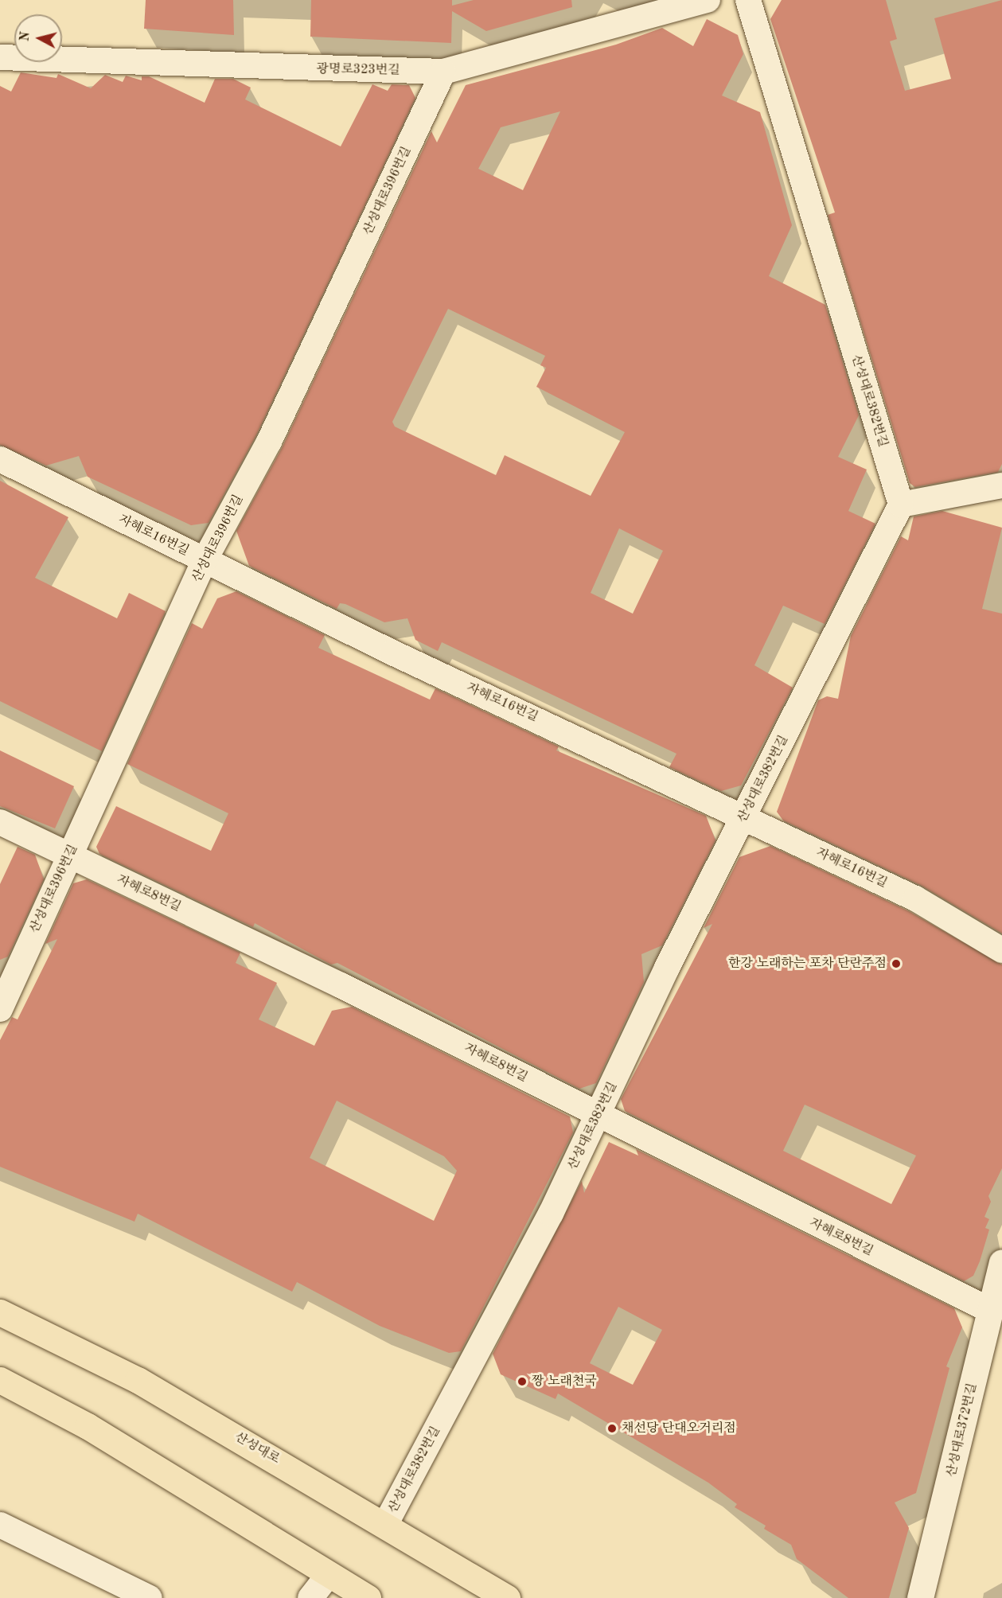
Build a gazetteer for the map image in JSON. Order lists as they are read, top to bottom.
{
  "streets": {
    "main road": ["산성대로"],
    "street": [
      "광명로323번길",
      "산성대로396번길",
      "산성대로382번길",
      "자혜로16번길",
      "자혜로8번길",
      "산성대로372번길"
    ]
  },
  "crossings": [
    ["광명로323번길", "산성대로396번길"],
    ["산성대로396번길", "자혜로16번길"],
    ["산성대로396번길", "자혜로8번길"],
    ["산성대로382번길", "자혜로16번길"],
    ["산성대로382번길", "자혜로8번길"],
    ["산성대로382번길", "산성대로"],
    ["자혜로8번길", "산성대로372번길"]
  ],
  "places": ["한강 노래하는 포차 단란주점", "짱 노래천국", "채선당 단대오거리점"],
  "north": "left"
}
